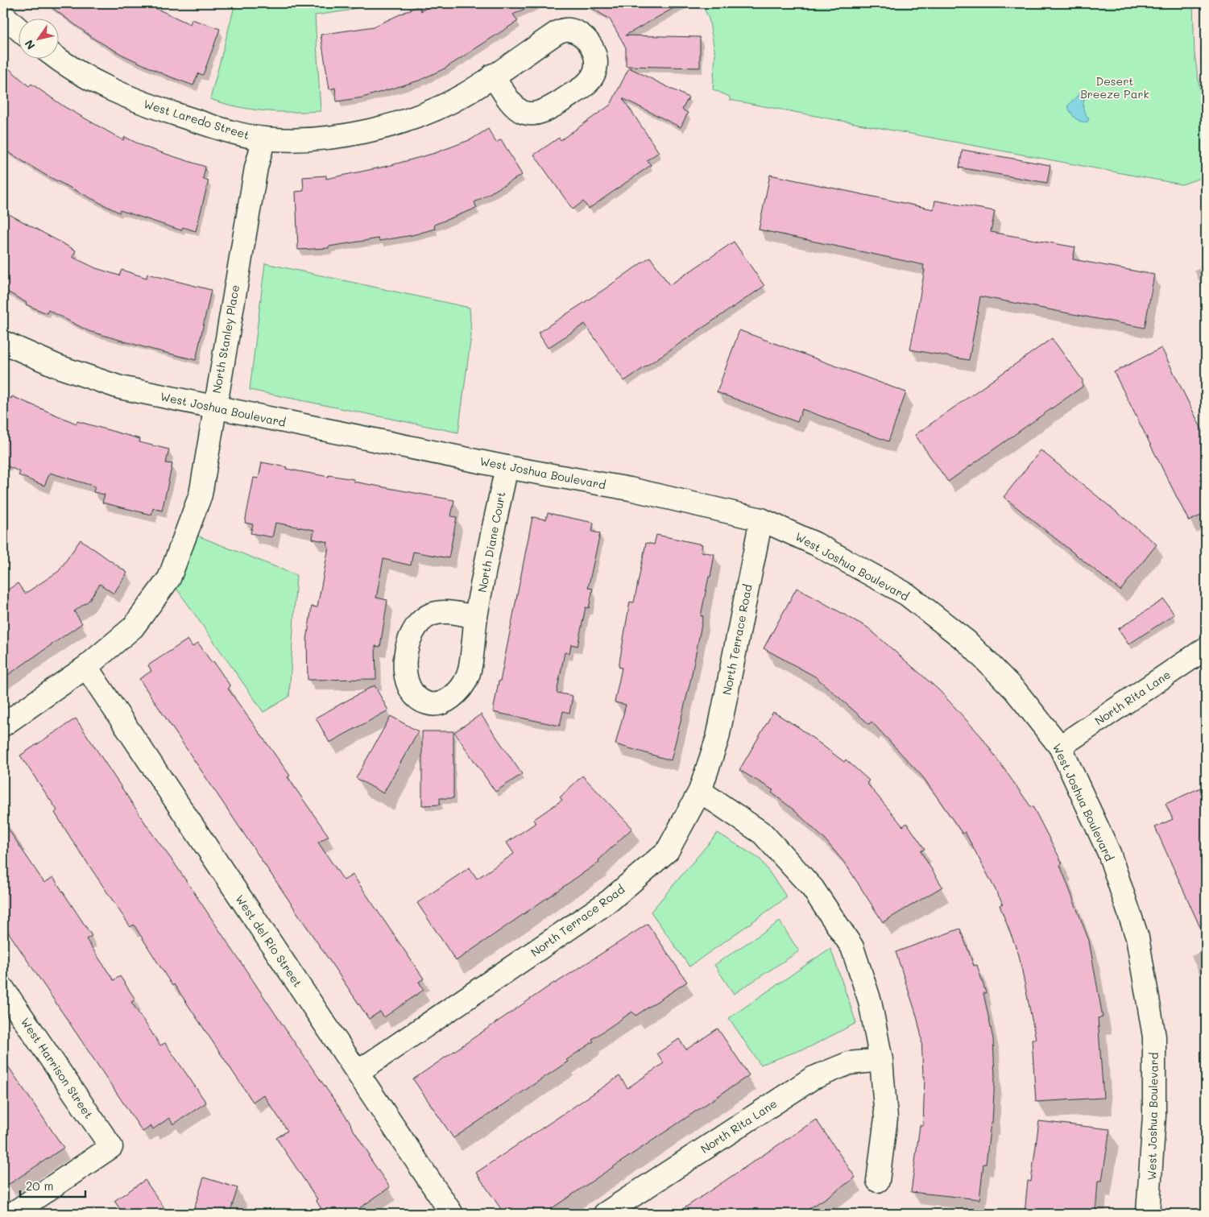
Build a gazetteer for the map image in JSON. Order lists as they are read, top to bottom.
{
  "streets": {
    "street": [
      "West Laredo Street",
      "North Stanley Place",
      "West Joshua Boulevard",
      "North Diane Court",
      "North Terrace Road",
      "North Rita Lane",
      "West del Rio Street",
      "West Harrison Street"
    ]
  },
  "crossings": [
    ["West Laredo Street", "North Stanley Place"],
    ["North Stanley Place", "West Joshua Boulevard"],
    ["North Stanley Place", "West del Rio Street"],
    ["West Joshua Boulevard", "North Diane Court"],
    ["West Joshua Boulevard", "North Terrace Road"],
    ["West Joshua Boulevard", "North Rita Lane"],
    ["North Terrace Road", "West del Rio Street"]
  ],
  "parks": ["Desert Breeze Park"],
  "scale_bar": "20 m",
  "north": "bottom left"
}
